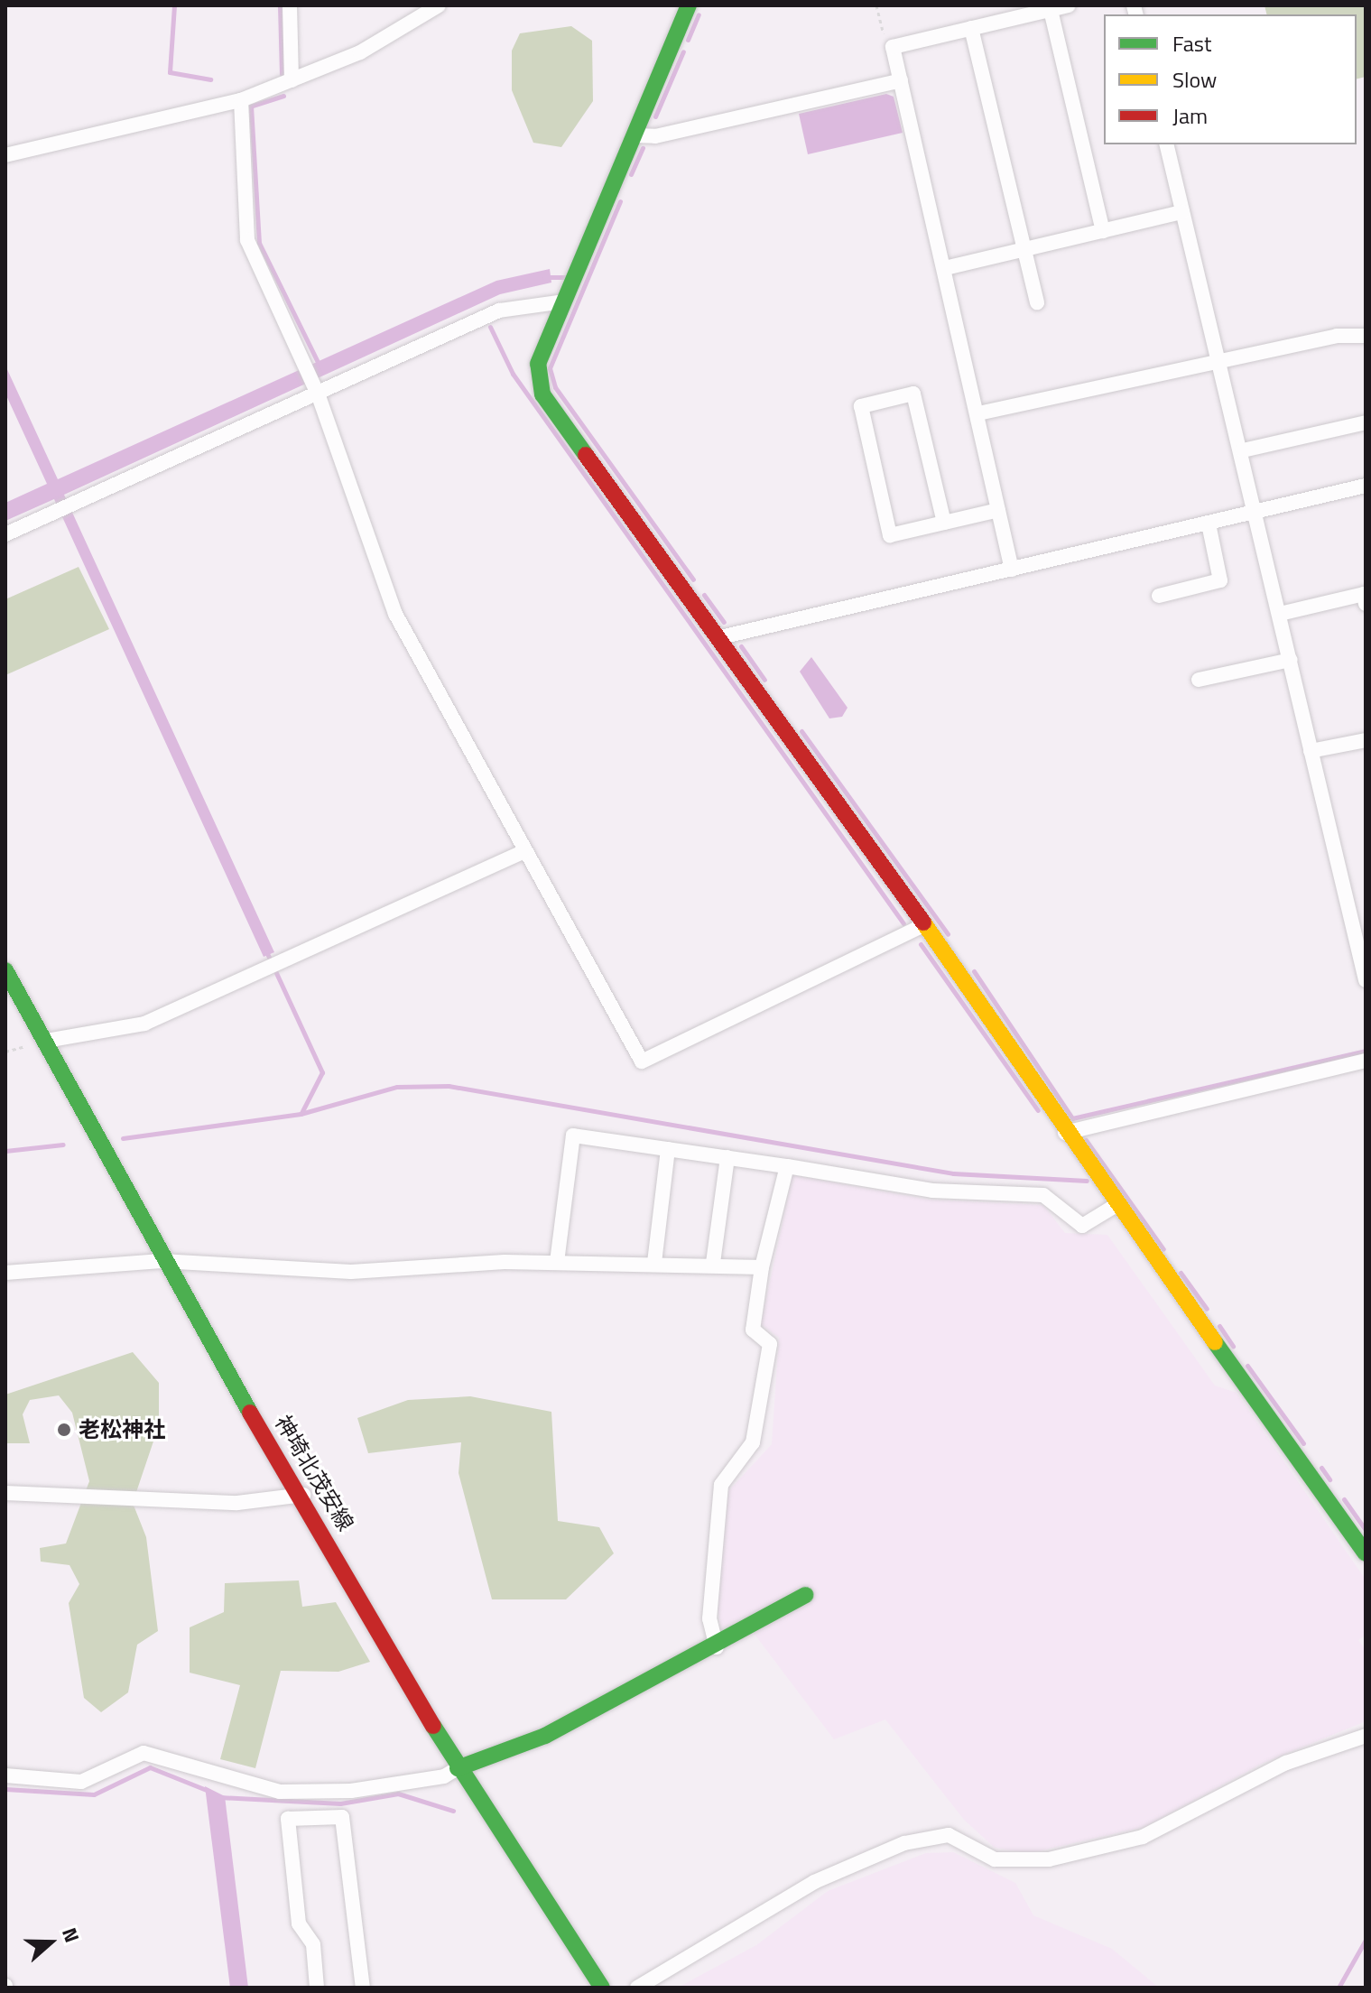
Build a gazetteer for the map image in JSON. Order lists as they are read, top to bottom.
{
  "streets": {
    "street": ["神埼北茂安線"]
  },
  "places": ["老松神社"],
  "legend": ["Fast", "Slow", "Jam"],
  "north": "right"
}
